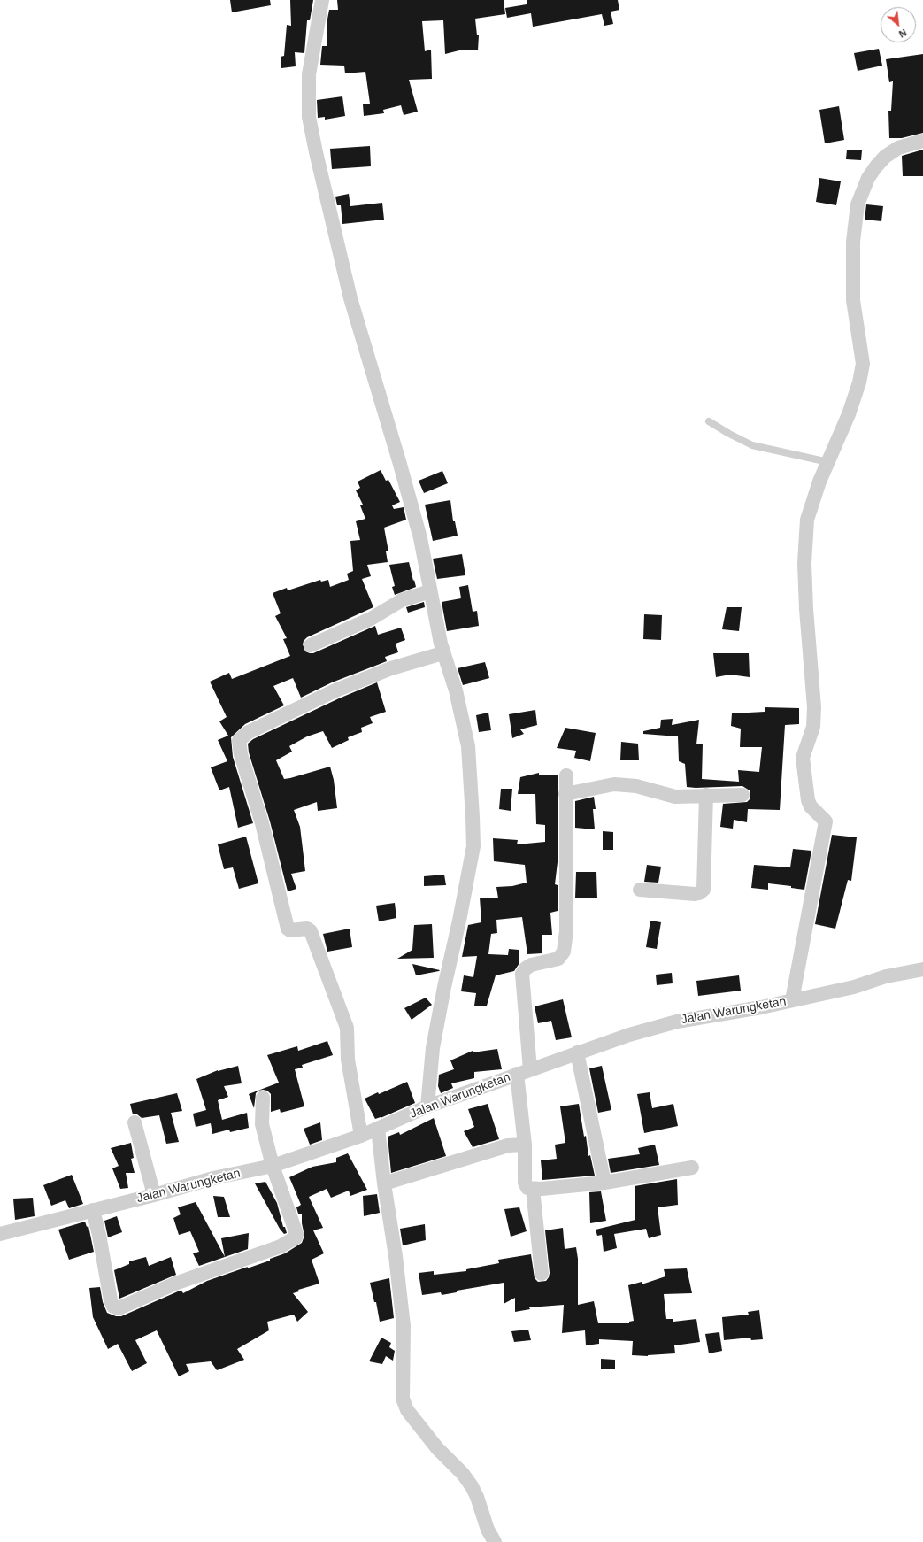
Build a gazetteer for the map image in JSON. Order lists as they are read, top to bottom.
{
  "streets": {
    "street": ["Jalan Warungketan"]
  },
  "north": "bottom right"
}
